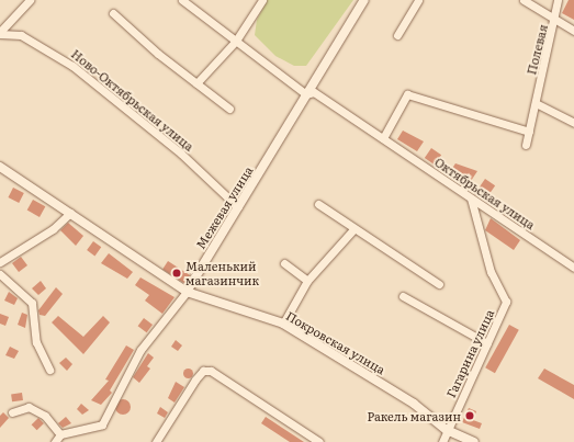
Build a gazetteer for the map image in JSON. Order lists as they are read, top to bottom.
{
  "streets": {
    "street": [
      "Полевая",
      "Ново-Октябрьская улица",
      "Октябрьская улица",
      "Межевая улица",
      "Покровская улица",
      "Гагарина улица"
    ]
  },
  "crossings": [
    ["Ново-Октябрьская улица", "Межевая улица"],
    ["Октябрьская улица", "Межевая улица"],
    ["Октябрьская улица", "Гагарина улица"],
    ["Межевая улица", "Покровская улица"],
    ["Покровская улица", "Гагарина улица"]
  ],
  "places": ["Маленький магазинчик", "Ракель магазин"]
}
